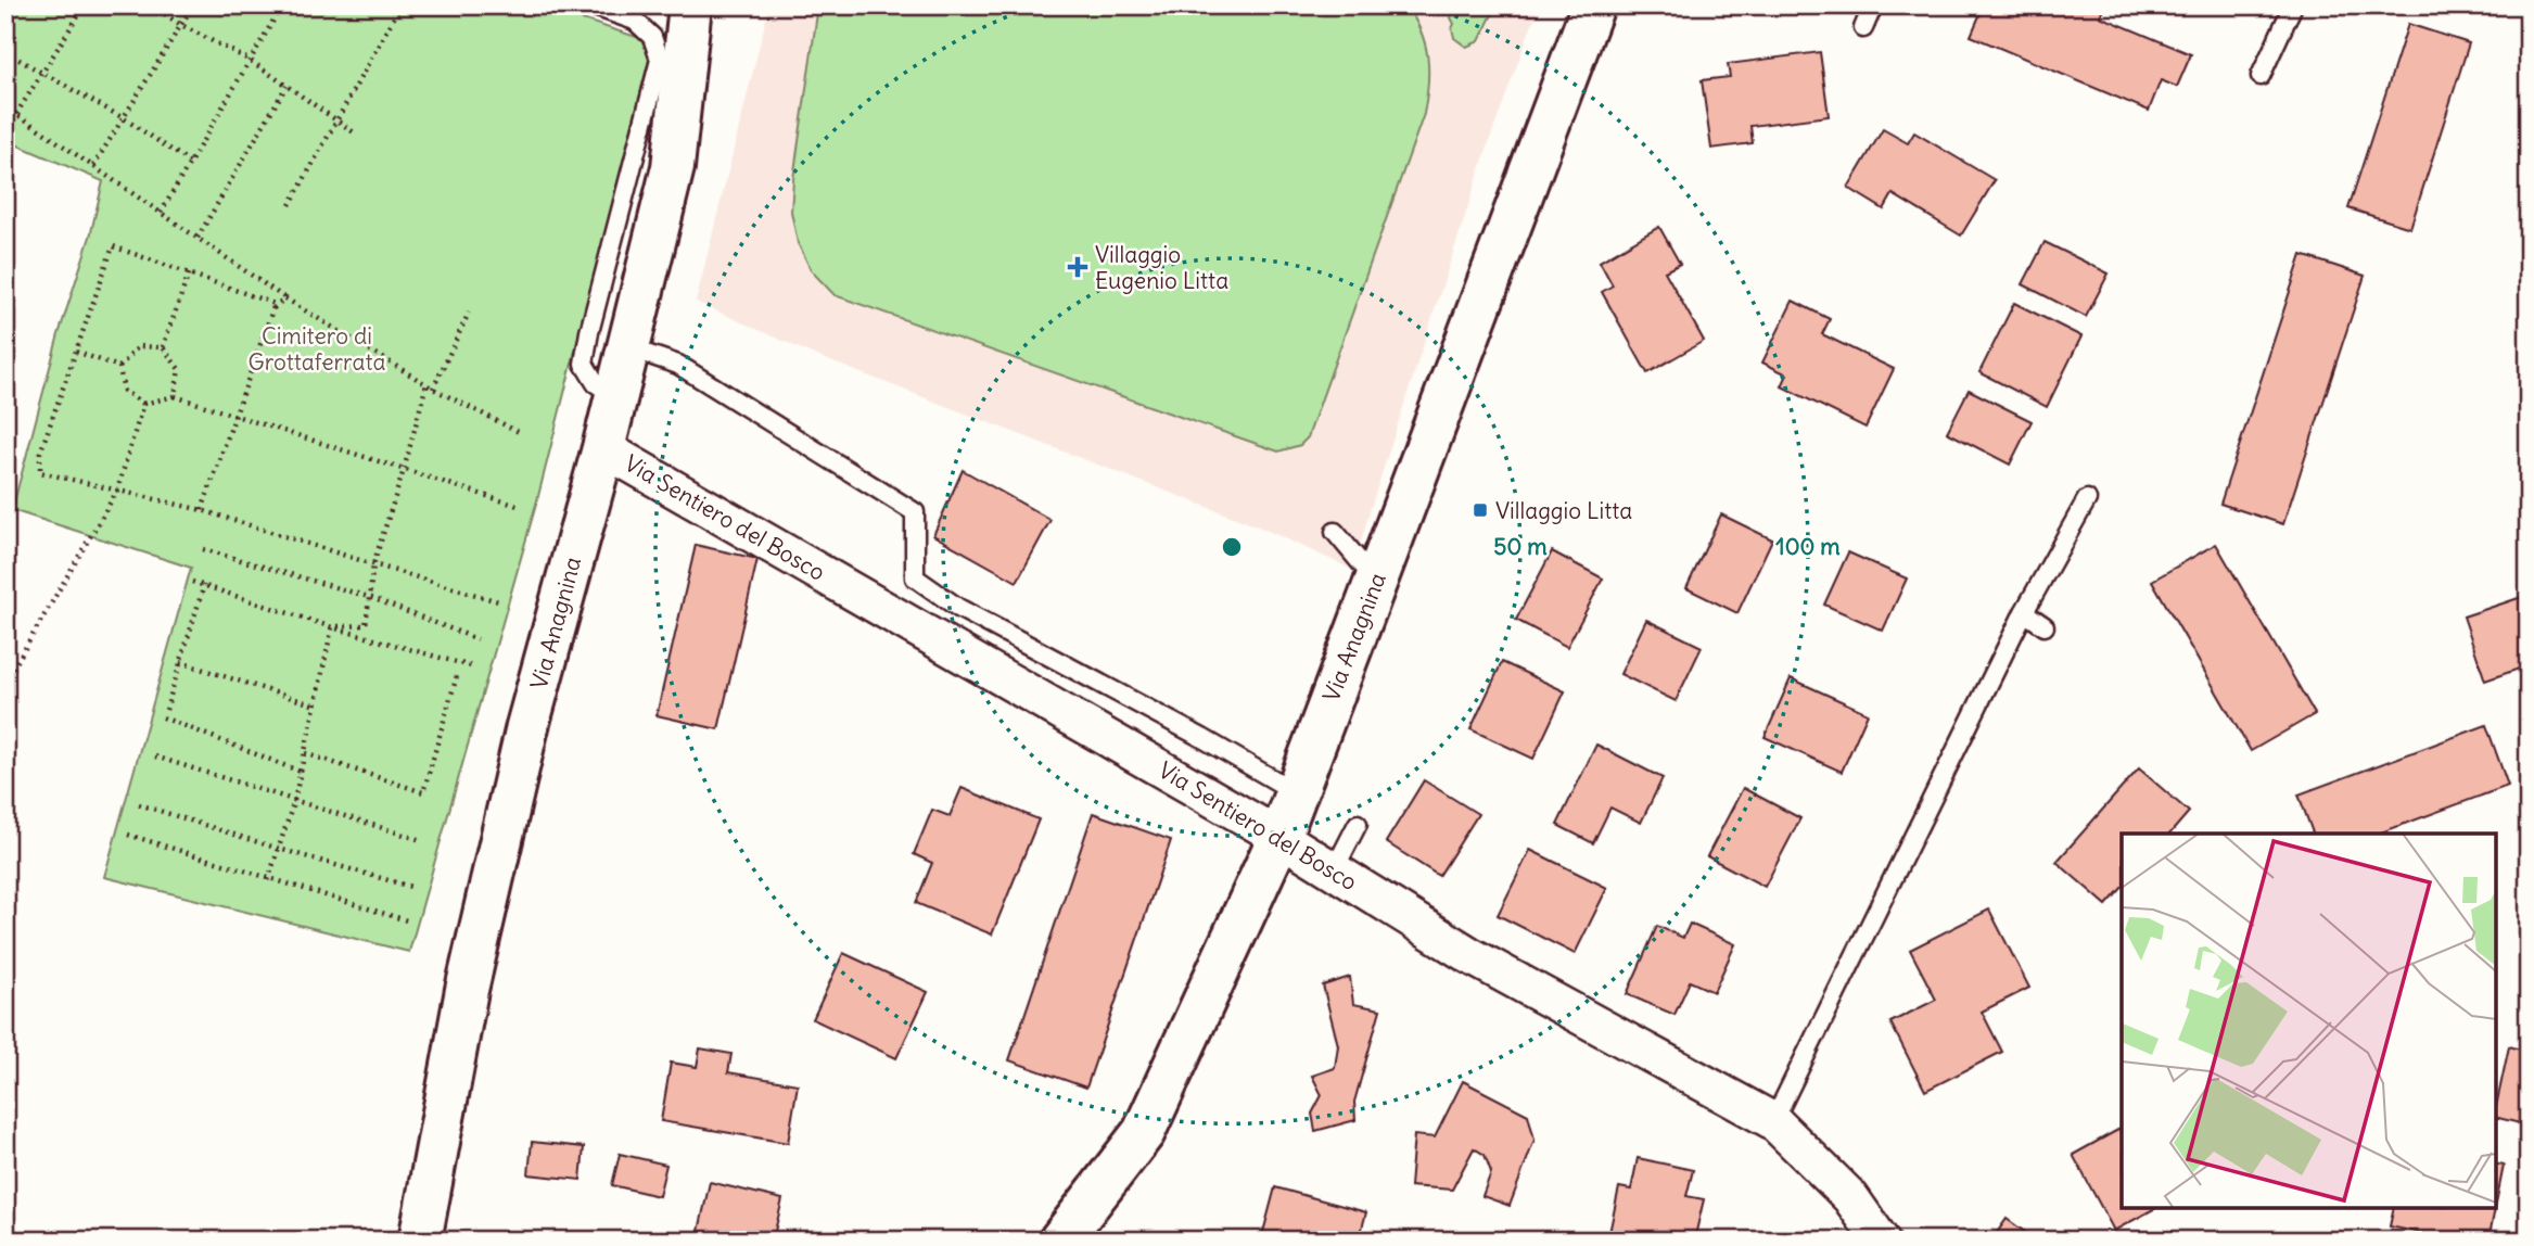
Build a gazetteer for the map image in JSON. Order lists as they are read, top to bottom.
{
  "streets": {
    "main road": ["Via Anagnina"],
    "street": ["Via Sentiero del Bosco"]
  },
  "crossings": [
    ["Via Sentiero del Bosco", "Via Anagnina"]
  ],
  "parks": ["Cimitero di Grottaferrata"],
  "places": {
    "health": ["Villaggio Eugenio Litta"],
    "transit": ["Villaggio Litta"]
  },
  "rings": ["50 m", "100 m"]
}
